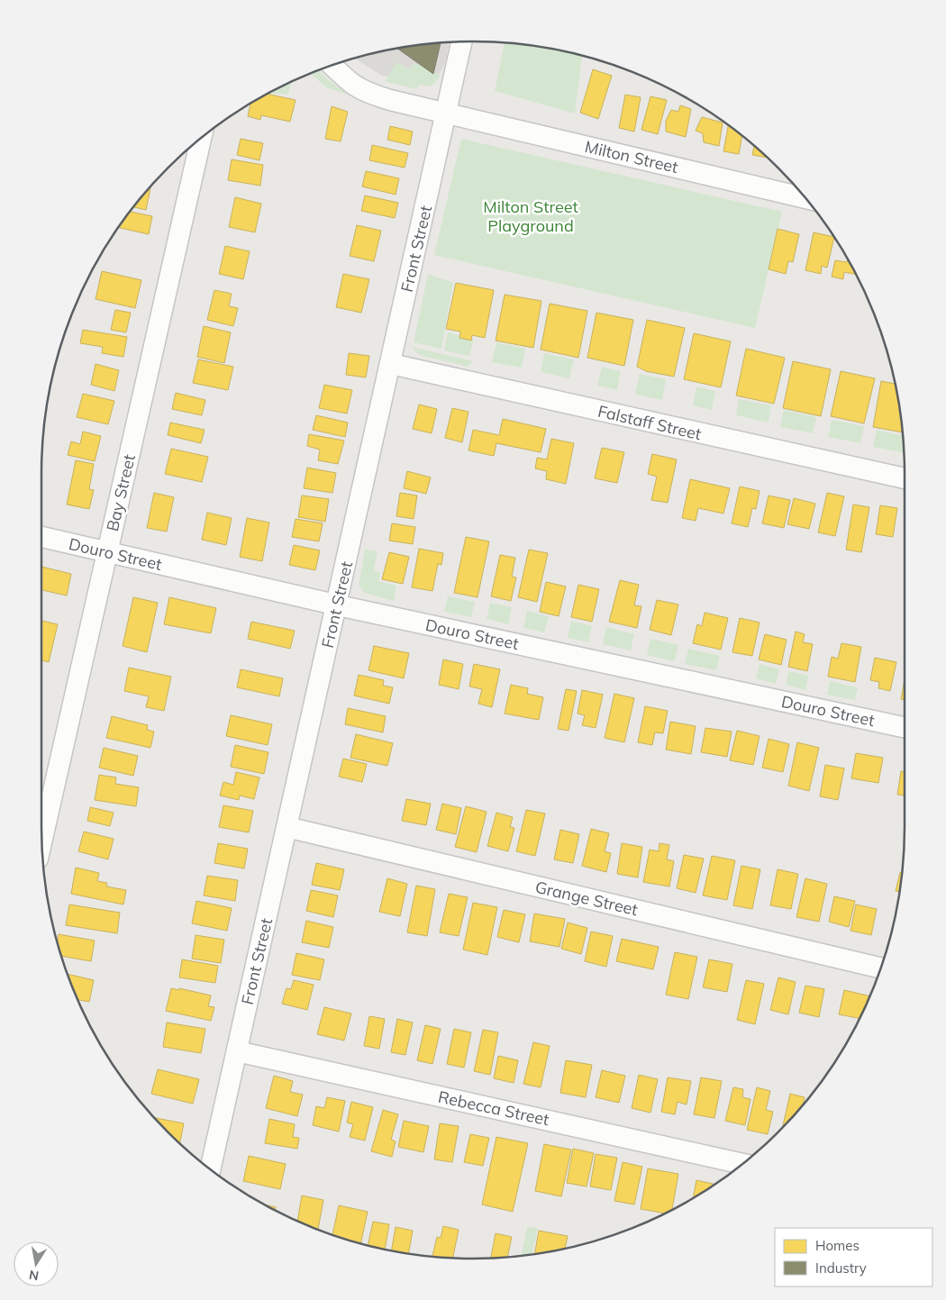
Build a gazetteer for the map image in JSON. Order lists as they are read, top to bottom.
{
  "streets": {
    "street": [
      "Milton Street",
      "Front Street",
      "Falstaff Street",
      "Bay Street",
      "Douro Street",
      "Grange Street",
      "Rebecca Street"
    ]
  },
  "crossings": [
    ["Milton Street", "Front Street"],
    ["Front Street", "Falstaff Street"],
    ["Front Street", "Douro Street"],
    ["Front Street", "Grange Street"],
    ["Front Street", "Rebecca Street"],
    ["Bay Street", "Douro Street"]
  ],
  "parks": ["Milton Street Playground"],
  "legend": ["Homes", "Industry"],
  "north": "bottom"
}
